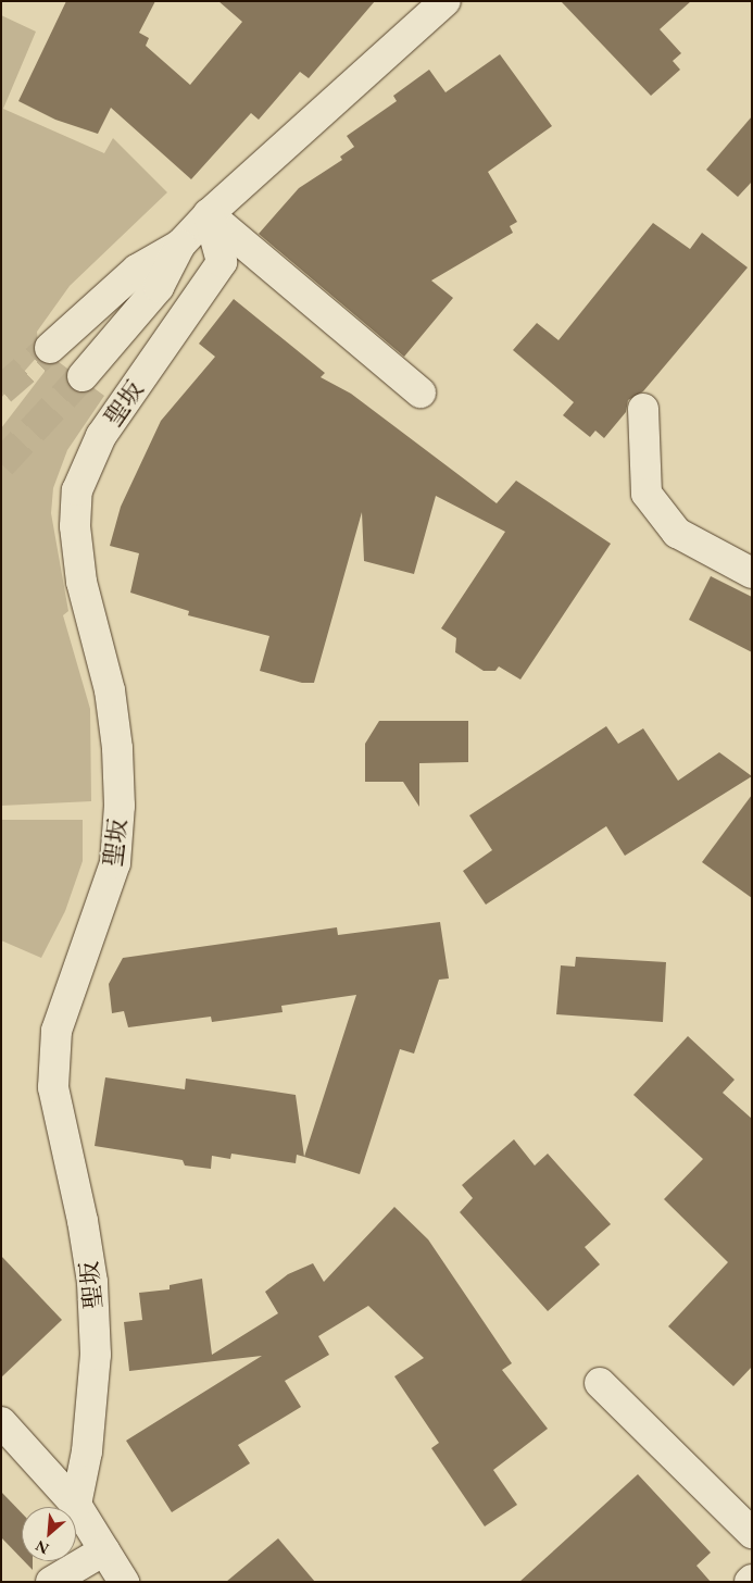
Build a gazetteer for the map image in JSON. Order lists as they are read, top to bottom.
{
  "streets": {
    "street": ["聖坂"]
  },
  "north": "bottom left"
}
